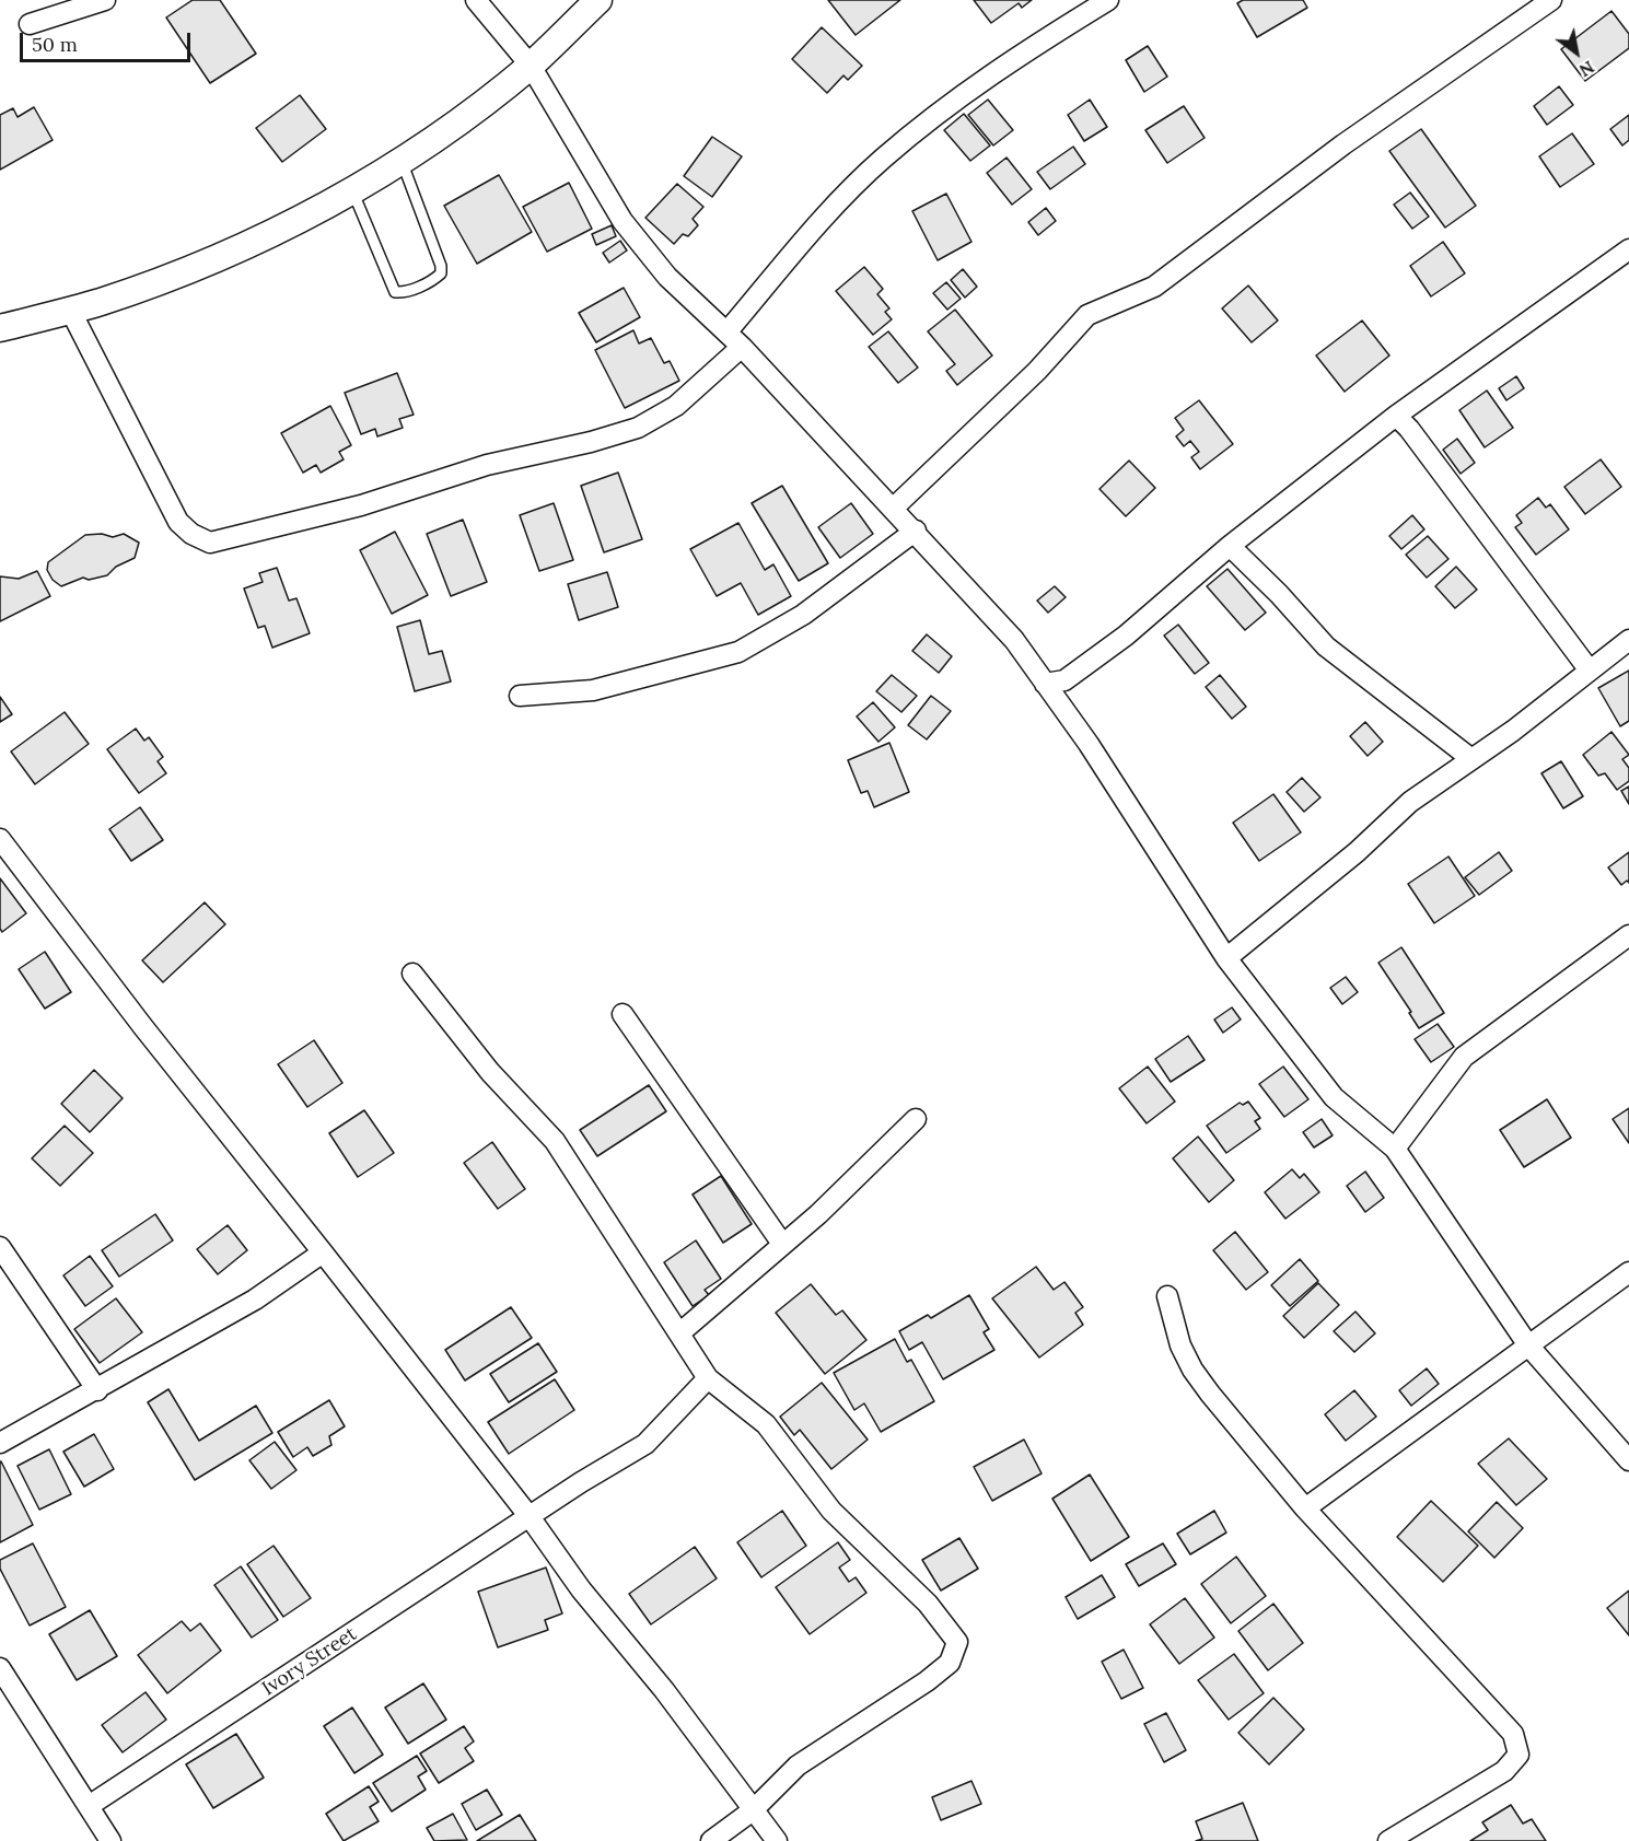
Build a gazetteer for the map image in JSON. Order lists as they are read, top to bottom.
{
  "streets": {
    "street": ["Ivory Street"]
  },
  "scale_bar": "50 m",
  "north": "bottom right"
}
